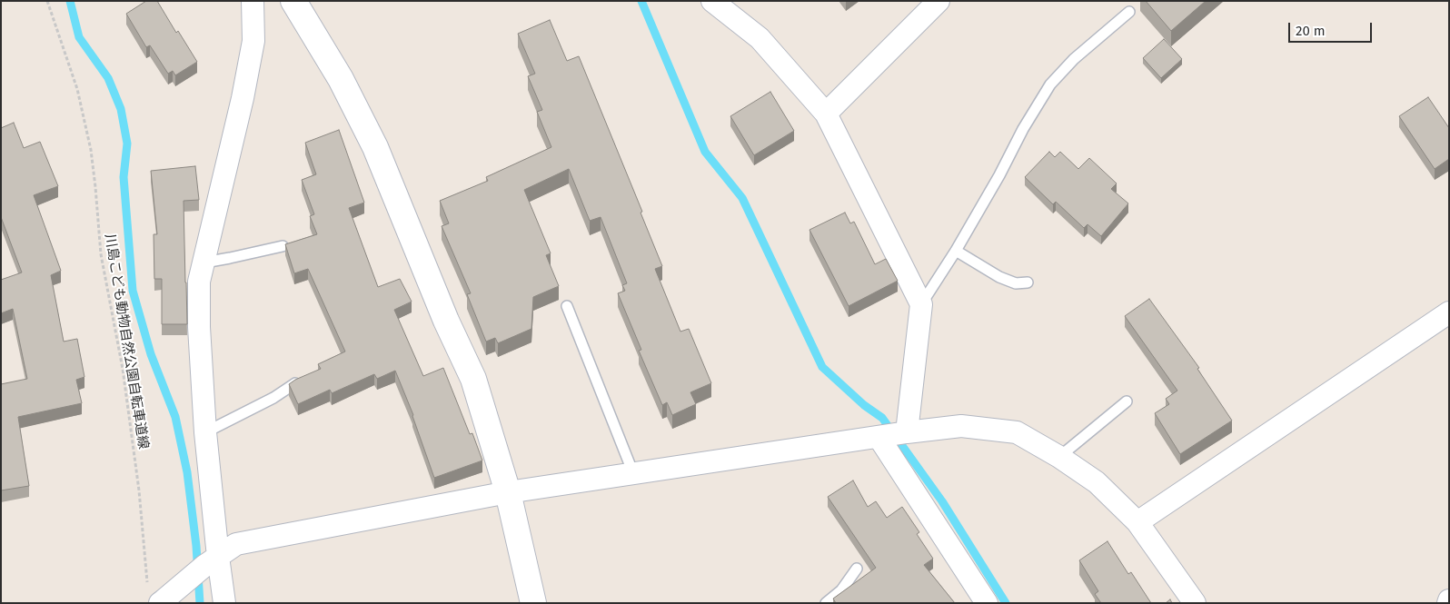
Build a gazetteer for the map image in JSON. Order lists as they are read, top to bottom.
{
  "streets": {
    "path": ["川島こども動物自然公園自転車道線"]
  },
  "scale_bar": "20 m"
}
